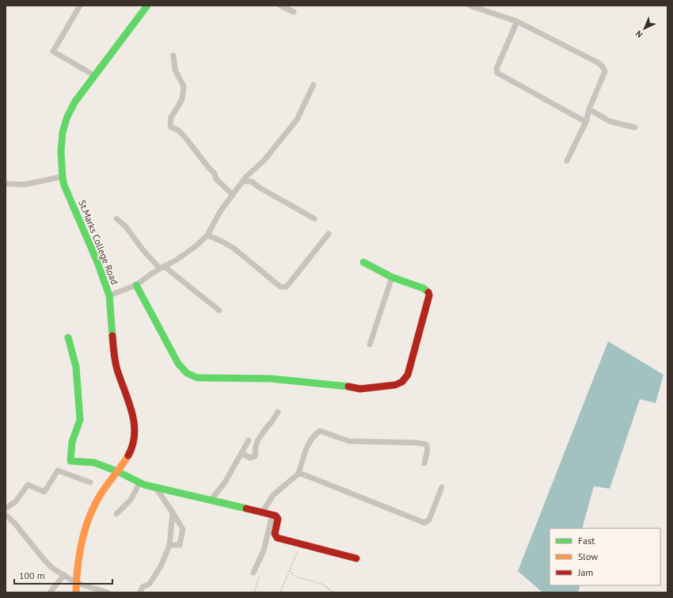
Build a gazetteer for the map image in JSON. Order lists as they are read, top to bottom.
{
  "streets": {
    "street": ["St.Marks College Road"]
  },
  "legend": ["Fast", "Slow", "Jam"],
  "scale_bar": "100 m",
  "north": "bottom left"
}
